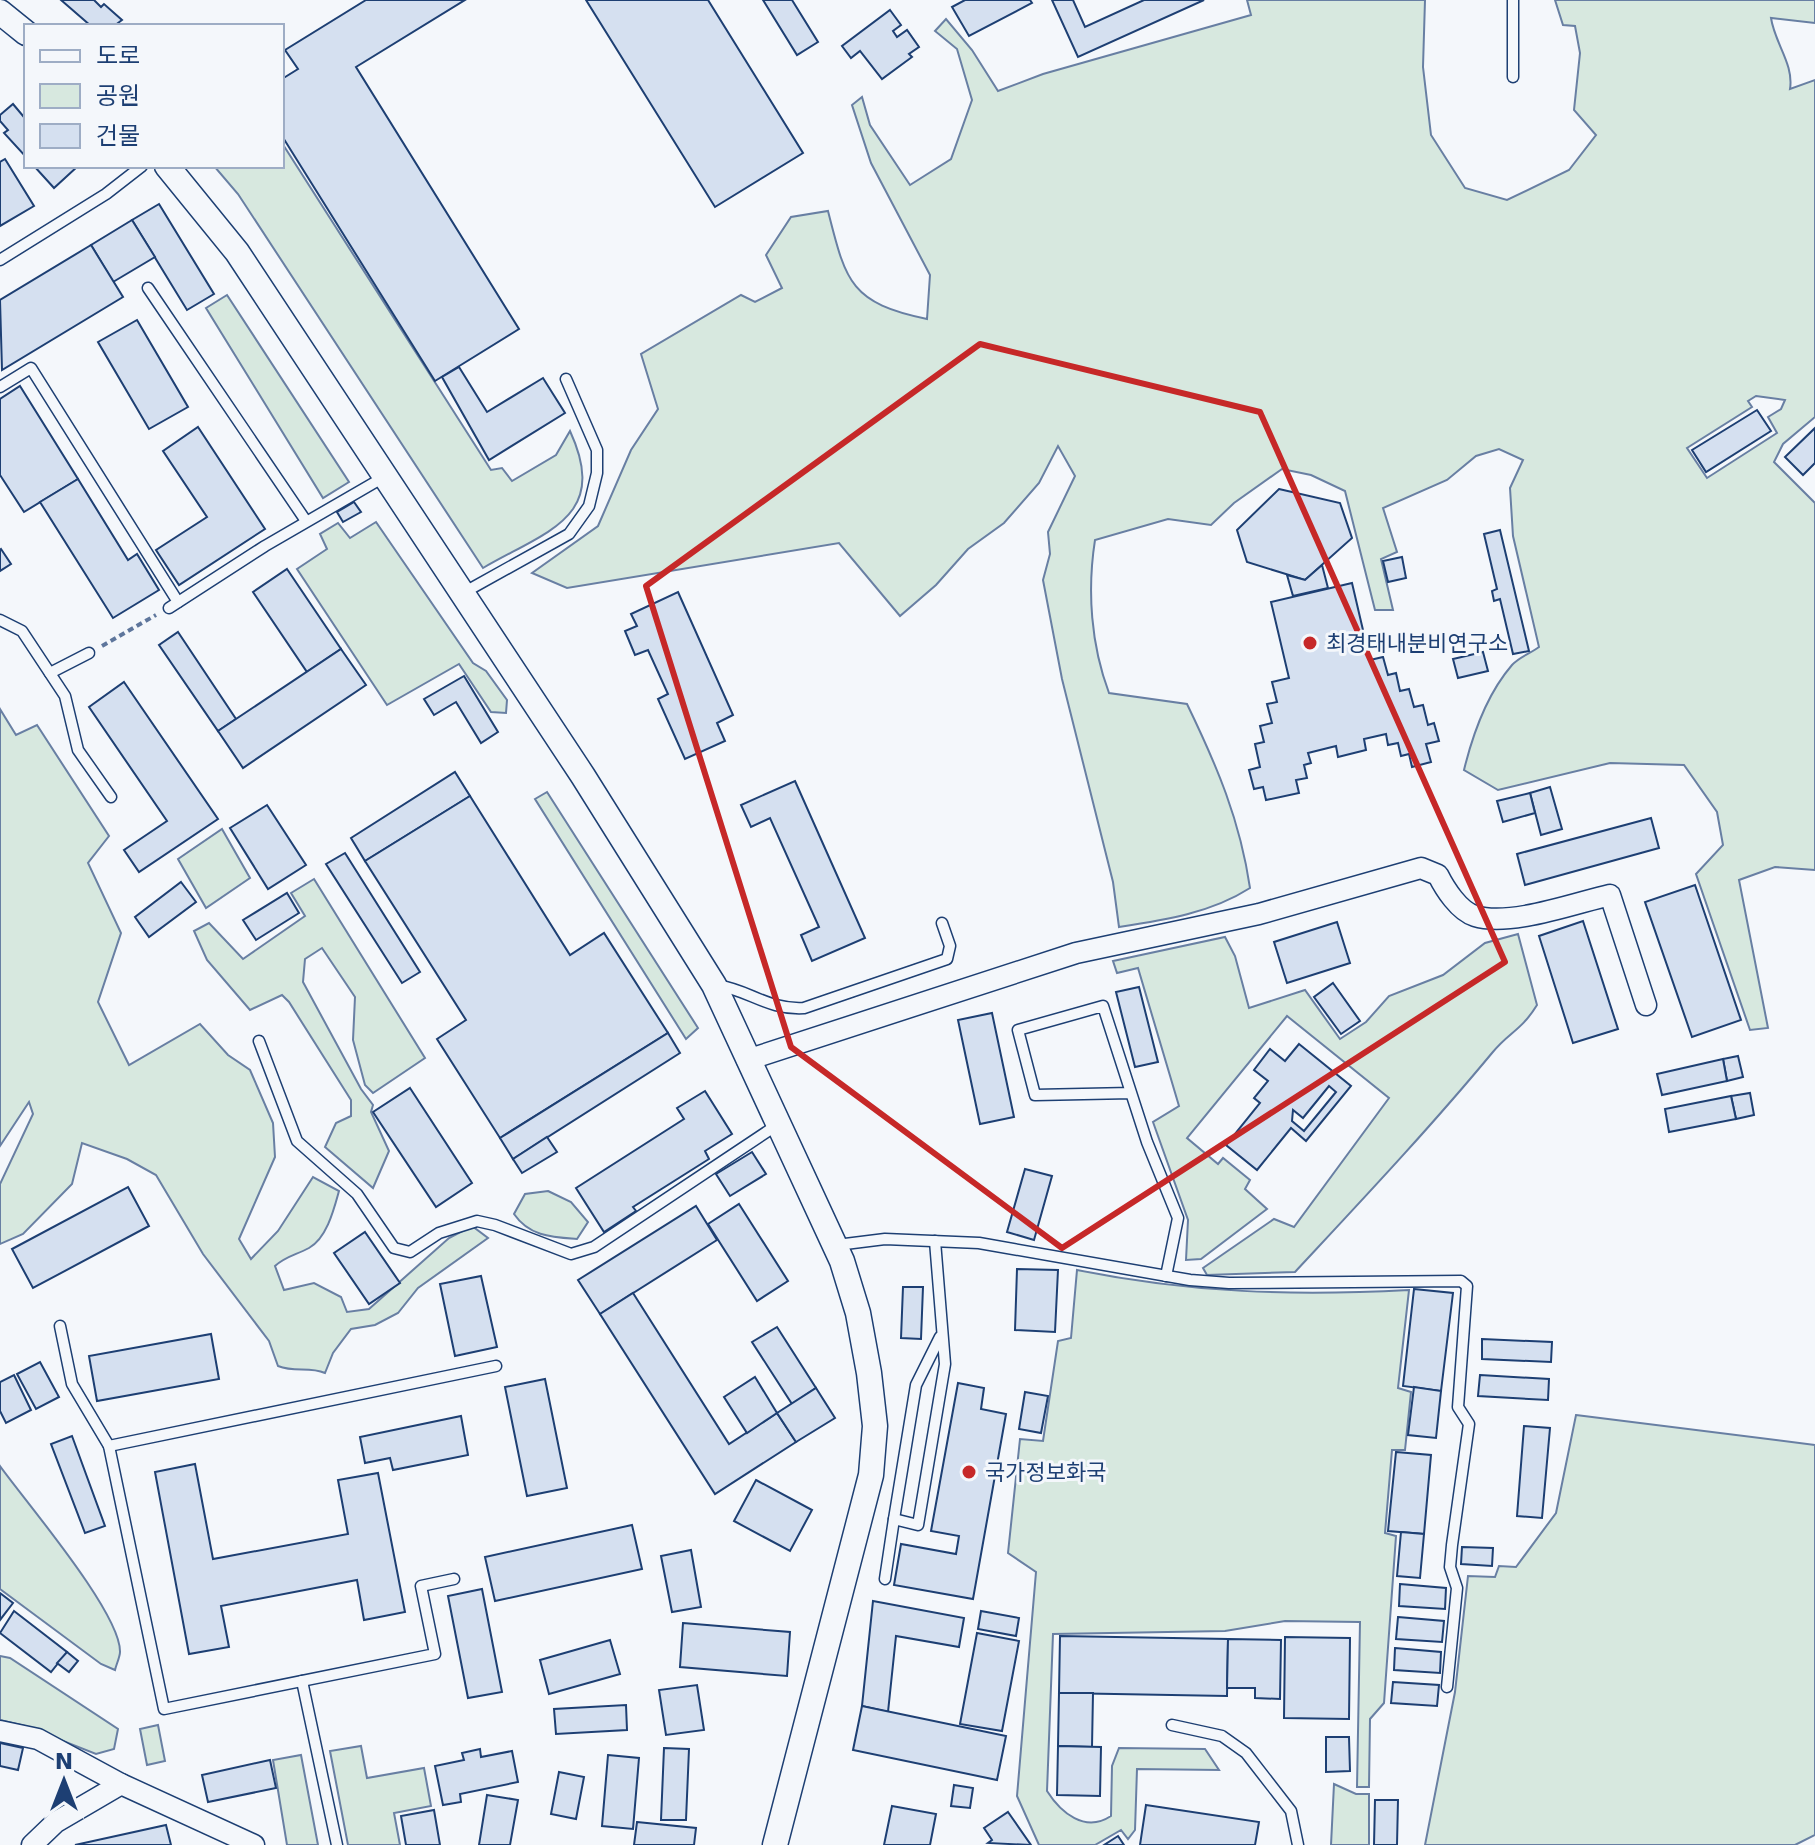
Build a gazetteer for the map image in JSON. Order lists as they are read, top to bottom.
{
  "places": ["최경태내분비연구소", "국가정보화국"],
  "legend": ["도로", "공원", "건물"],
  "north": "top"
}
